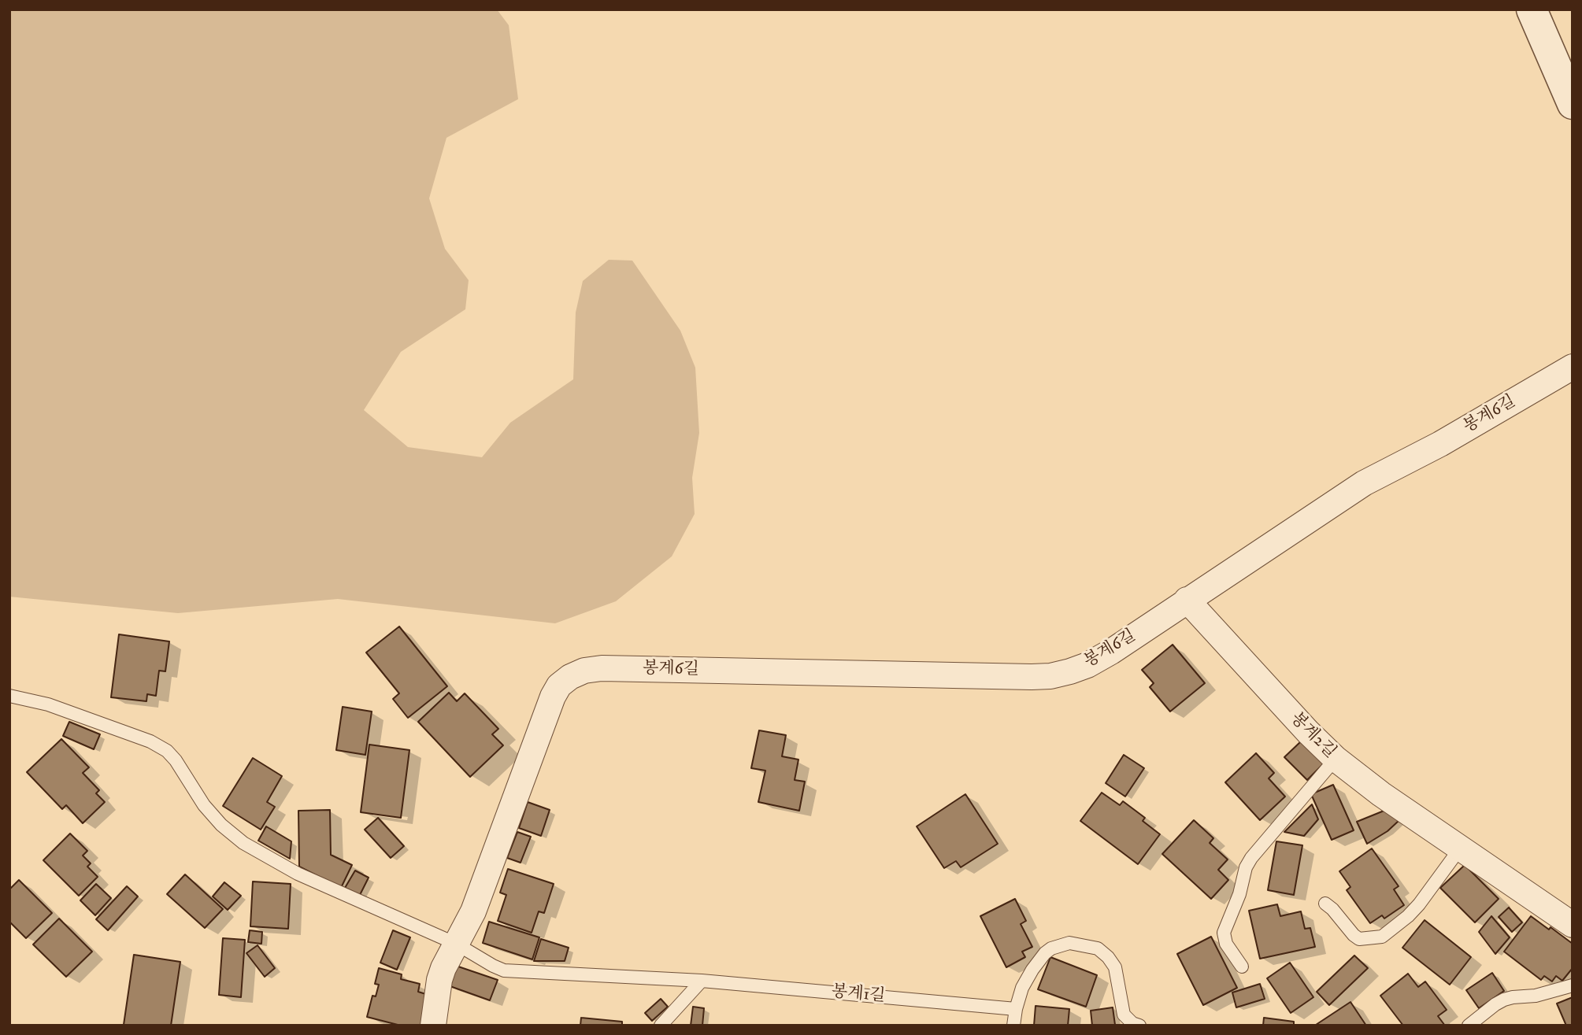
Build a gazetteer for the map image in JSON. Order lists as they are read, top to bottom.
{
  "streets": {
    "street": ["봉계6길", "봉계2길"],
    "lane": ["봉계1길"]
  },
  "crossings": [
    ["봉계6길", "봉계2길"],
    ["봉계6길", "봉계1길"]
  ]
}
